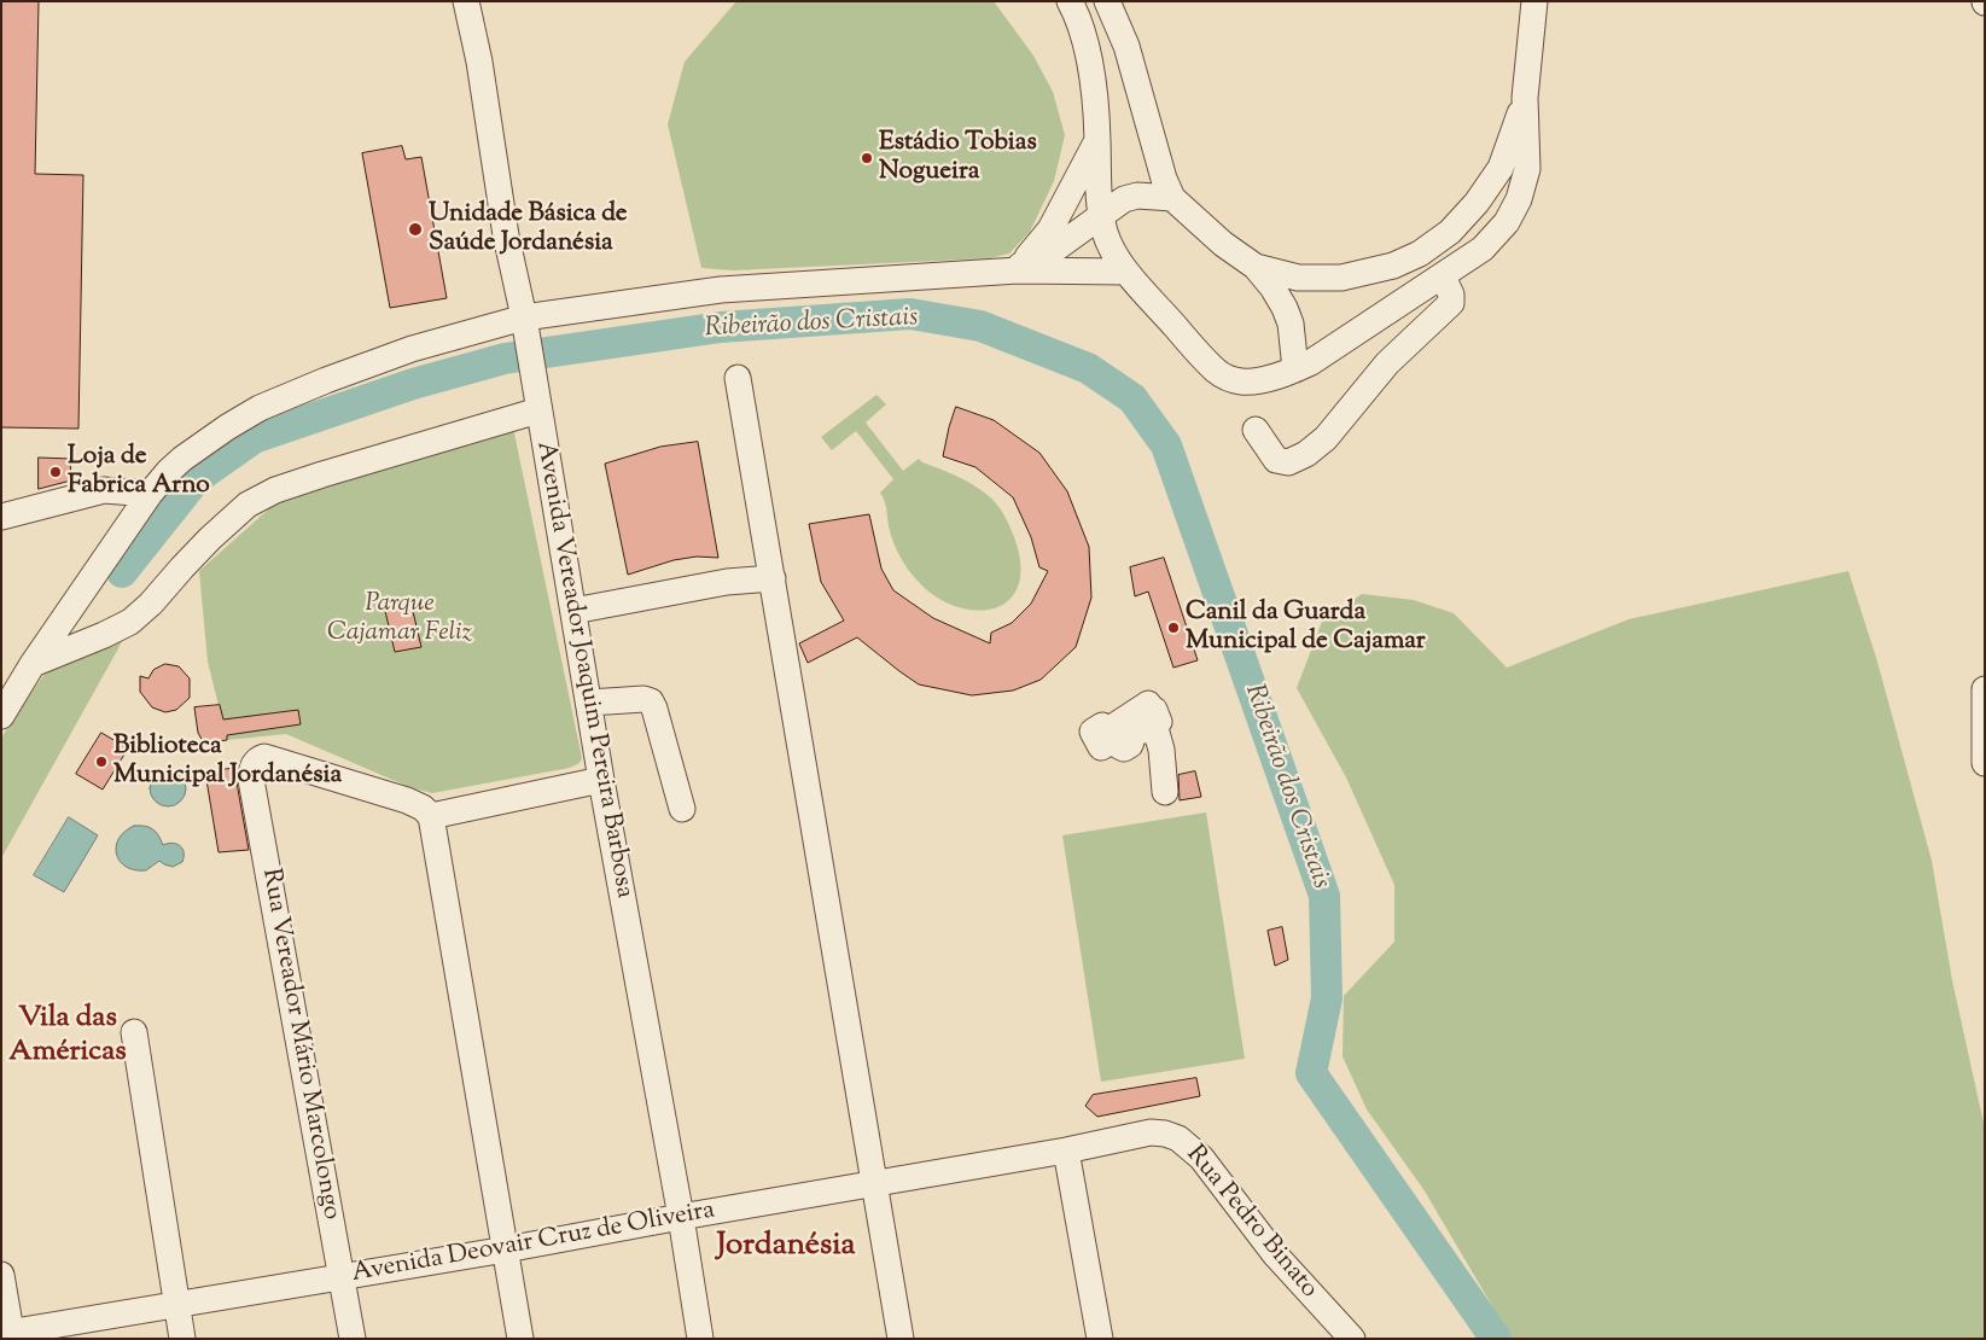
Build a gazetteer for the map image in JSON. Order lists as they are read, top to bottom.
{
  "streets": {
    "street": [
      "Avenida Vereador Joaquim Pereira Barbosa",
      "Rua Vereador Mário Marcolongo",
      "Rua Pedro Binato",
      "Avenida Deovair Cruz de Oliveira"
    ]
  },
  "crossings": [
    ["Avenida Vereador Joaquim Pereira Barbosa", "Avenida Deovair Cruz de Oliveira"],
    ["Rua Vereador Mário Marcolongo", "Avenida Deovair Cruz de Oliveira"],
    ["Rua Pedro Binato", "Avenida Deovair Cruz de Oliveira"]
  ],
  "districts": ["Vila das Américas", "Jordanésia"],
  "water": ["Ribeirão dos Cristais"],
  "parks": ["Parque Cajamar Feliz"],
  "places": [
    "Estádio Tobias Nogueira",
    "Unidade Básica de Saúde Jordanésia",
    "Loja de Fabrica Arno",
    "Canil da Guarda Municipal de Cajamar",
    "Biblioteca Municipal Jordanésia"
  ]
}
